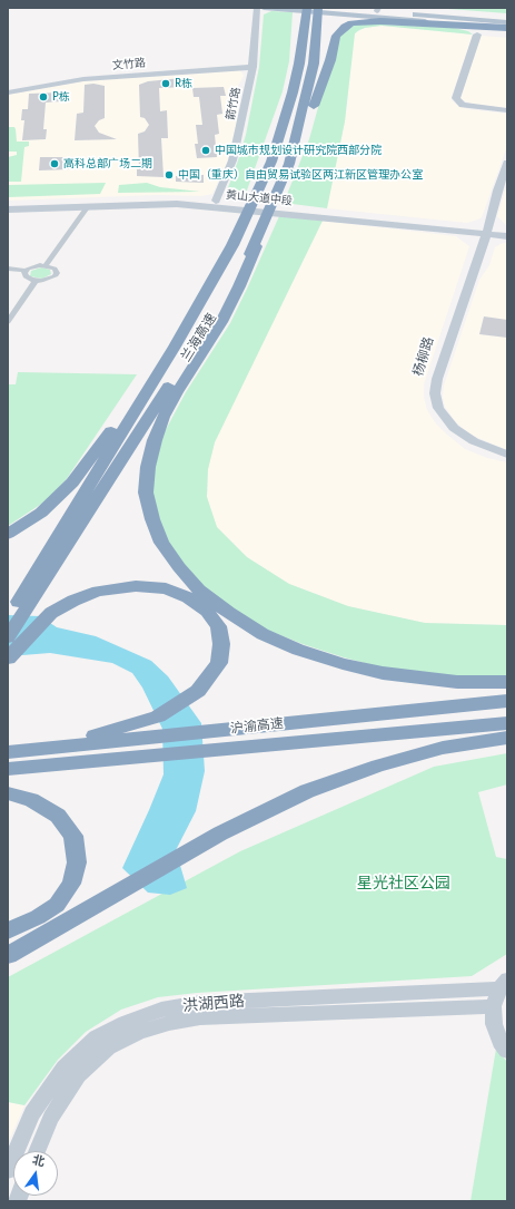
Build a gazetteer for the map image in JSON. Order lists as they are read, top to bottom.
{
  "streets": {
    "highway": ["兰海高速", "沪渝高速"],
    "street": [
      "文竹路",
      "箭竹路",
      "黄山大道中段",
      "杨柳路",
      "洪湖西路"
    ]
  },
  "crossings": [
    ["文竹路", "箭竹路"],
    ["箭竹路", "黄山大道中段"],
    ["黄山大道中段", "杨柳路"]
  ],
  "parks": ["星光社区公园"],
  "places": [
    "R栋",
    "P栋",
    "中国城市规划设计研究院西部分院",
    "高科总部广场二期",
    "中国（重庆）自由贸易试验区两江新区管理办公室"
  ],
  "north": "top"
}
